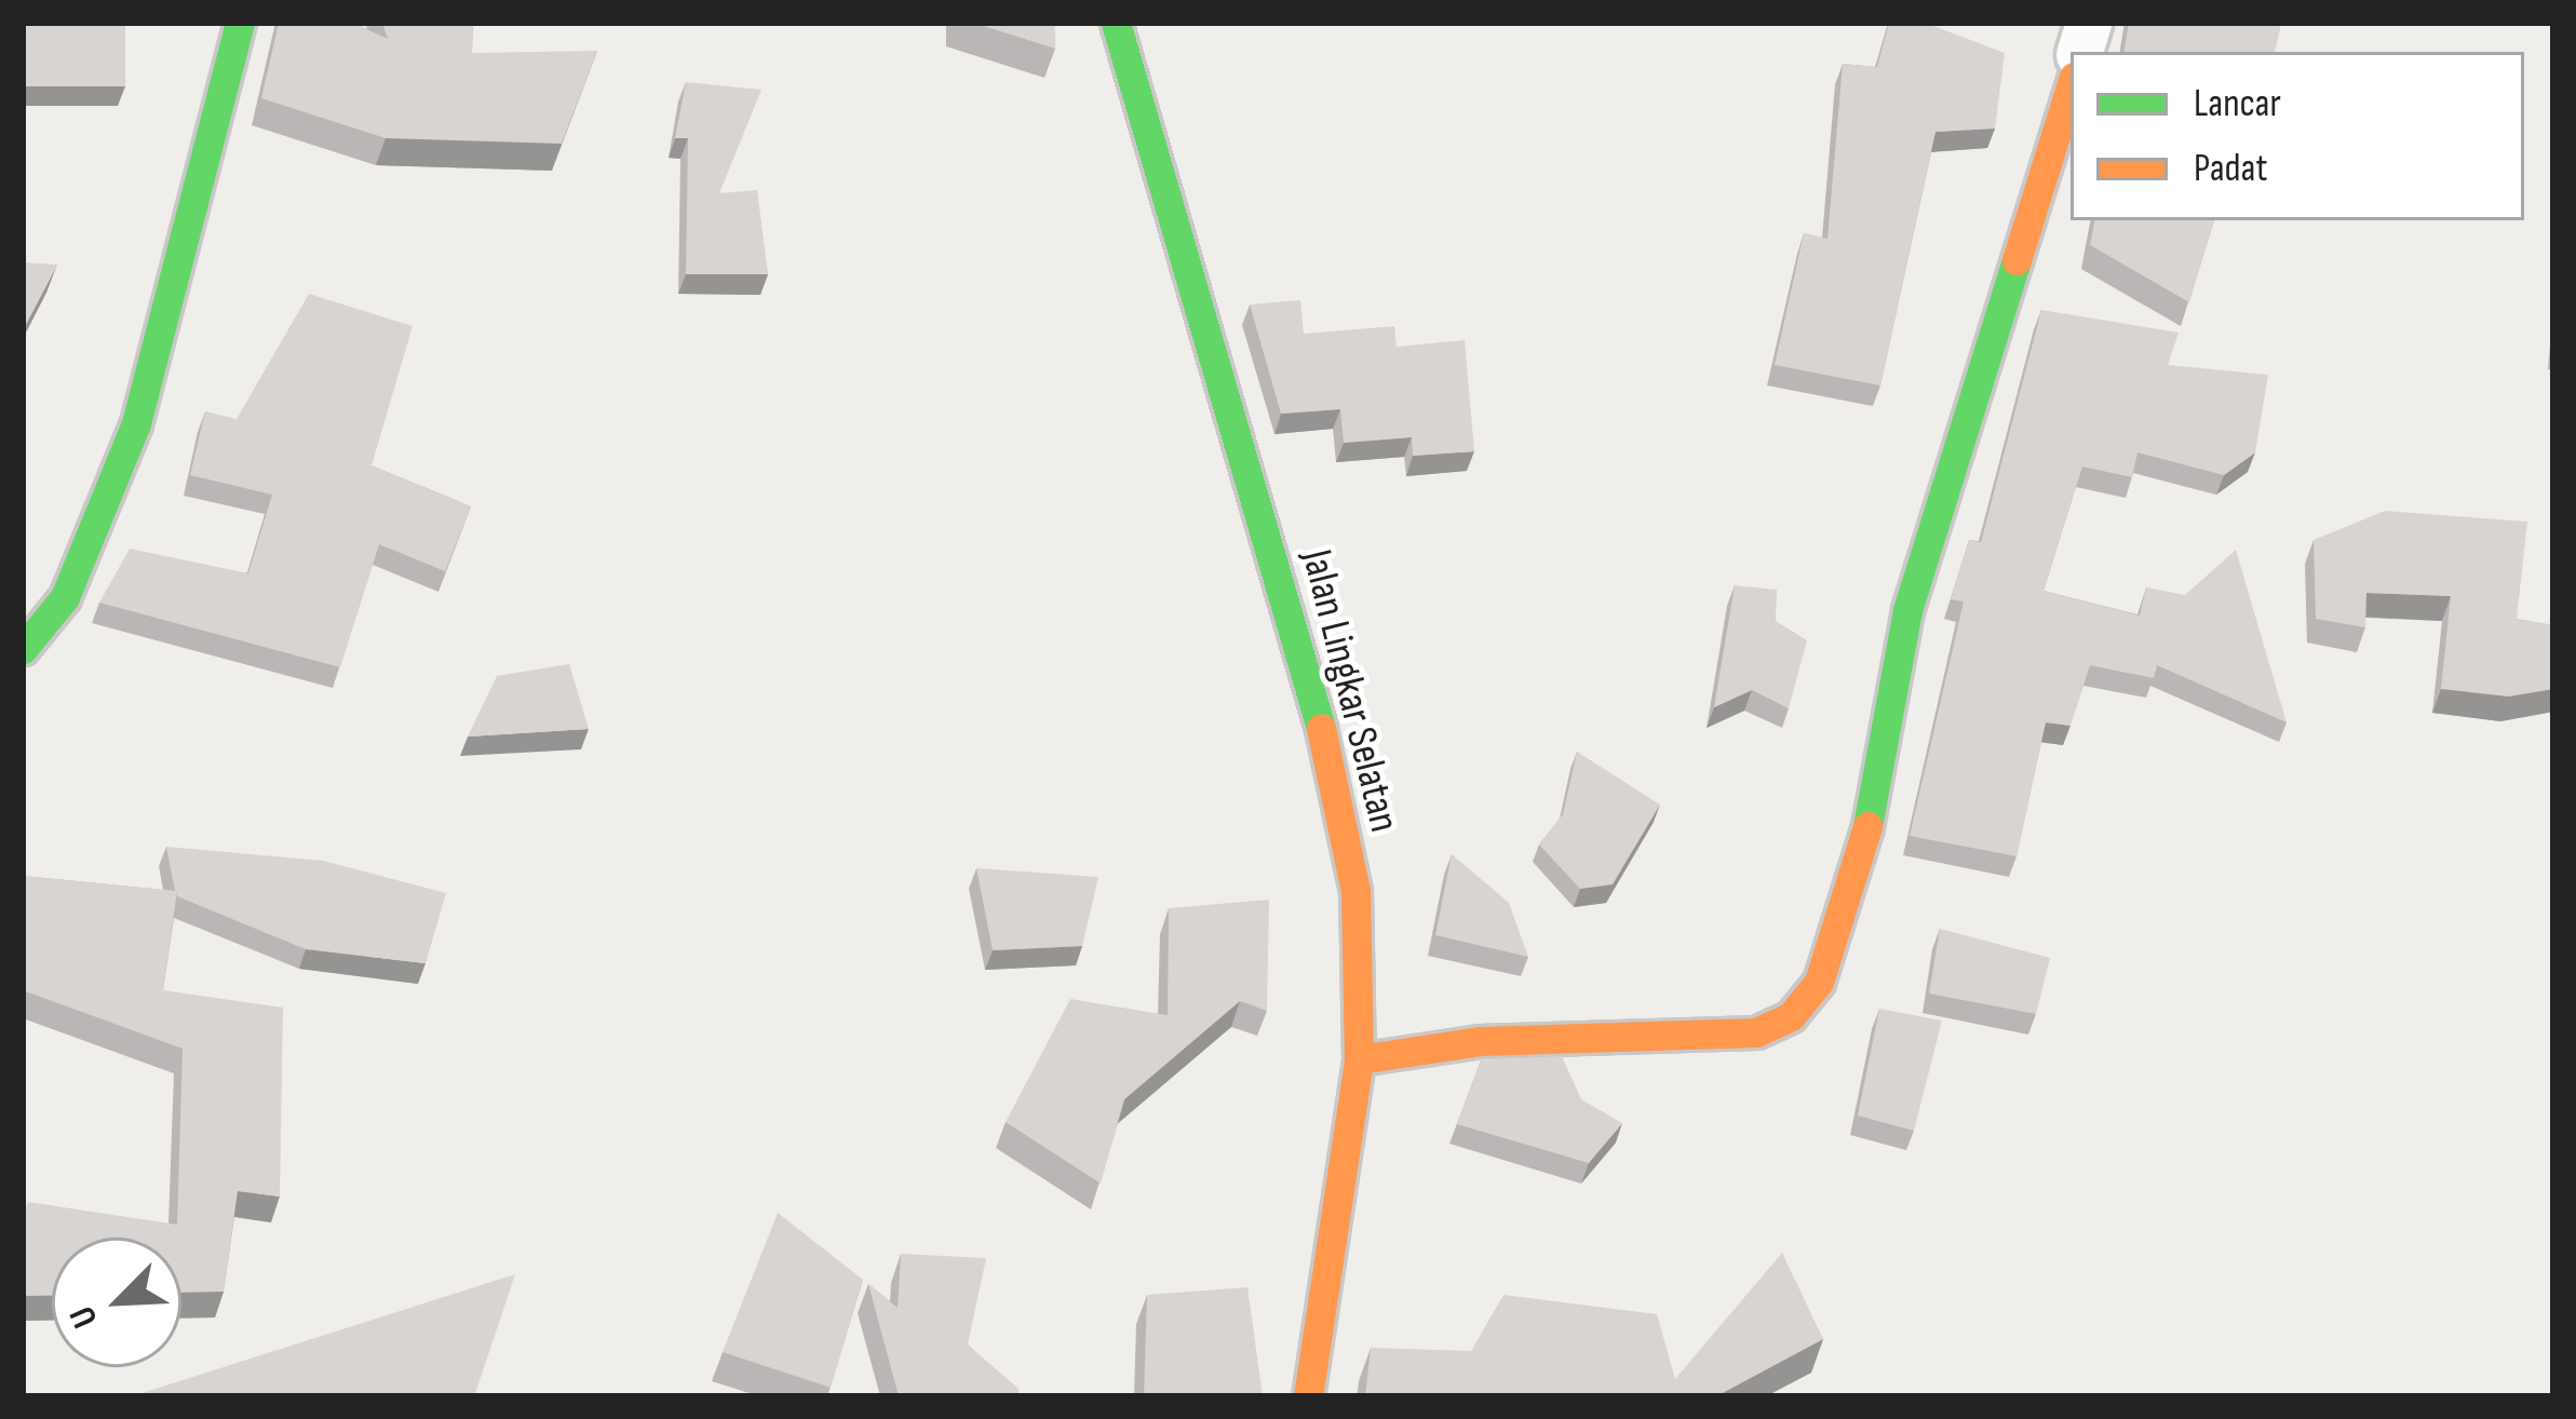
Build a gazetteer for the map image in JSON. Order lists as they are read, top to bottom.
{
  "streets": {
    "street": ["Jalan Lingkar Selatan"]
  },
  "legend": ["Lancar", "Padat"],
  "north": "bottom left"
}
